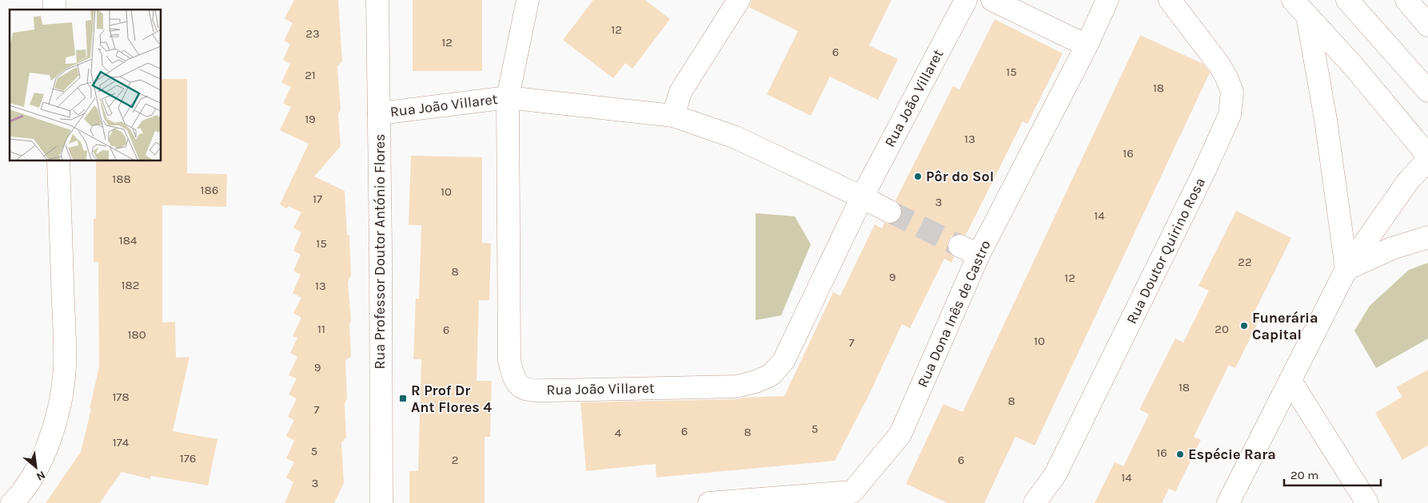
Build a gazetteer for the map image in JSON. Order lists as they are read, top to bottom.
{
  "streets": {
    "street": [
      "Rua João Villaret",
      "Rua Doutor Quirino Rosa",
      "Rua Professor Doutor António Flores",
      "Rua Dona Inês de Castro"
    ]
  },
  "crossings": [
    ["Rua João Villaret", "Rua Professor Doutor António Flores"]
  ],
  "places": {
    "other": ["Pôr do Sol", "Funerária Capital", "Espécie Rara"],
    "transit": ["R Prof Dr Ant Flores 4"]
  },
  "house_numbers": [
    "12",
    "23",
    "12",
    "6",
    "15",
    "21",
    "18",
    "19",
    "13",
    "16",
    "188",
    "186",
    "10",
    "17",
    "3",
    "14",
    "184",
    "15",
    "22",
    "8",
    "9",
    "12",
    "182",
    "13",
    "11",
    "20",
    "6",
    "180",
    "10",
    "7",
    "9",
    "18",
    "178",
    "8",
    "7",
    "5",
    "6",
    "8",
    "4",
    "174",
    "5",
    "16",
    "176",
    "2",
    "6",
    "14",
    "3"
  ],
  "scale_bar": "20 m",
  "north": "bottom right"
}
